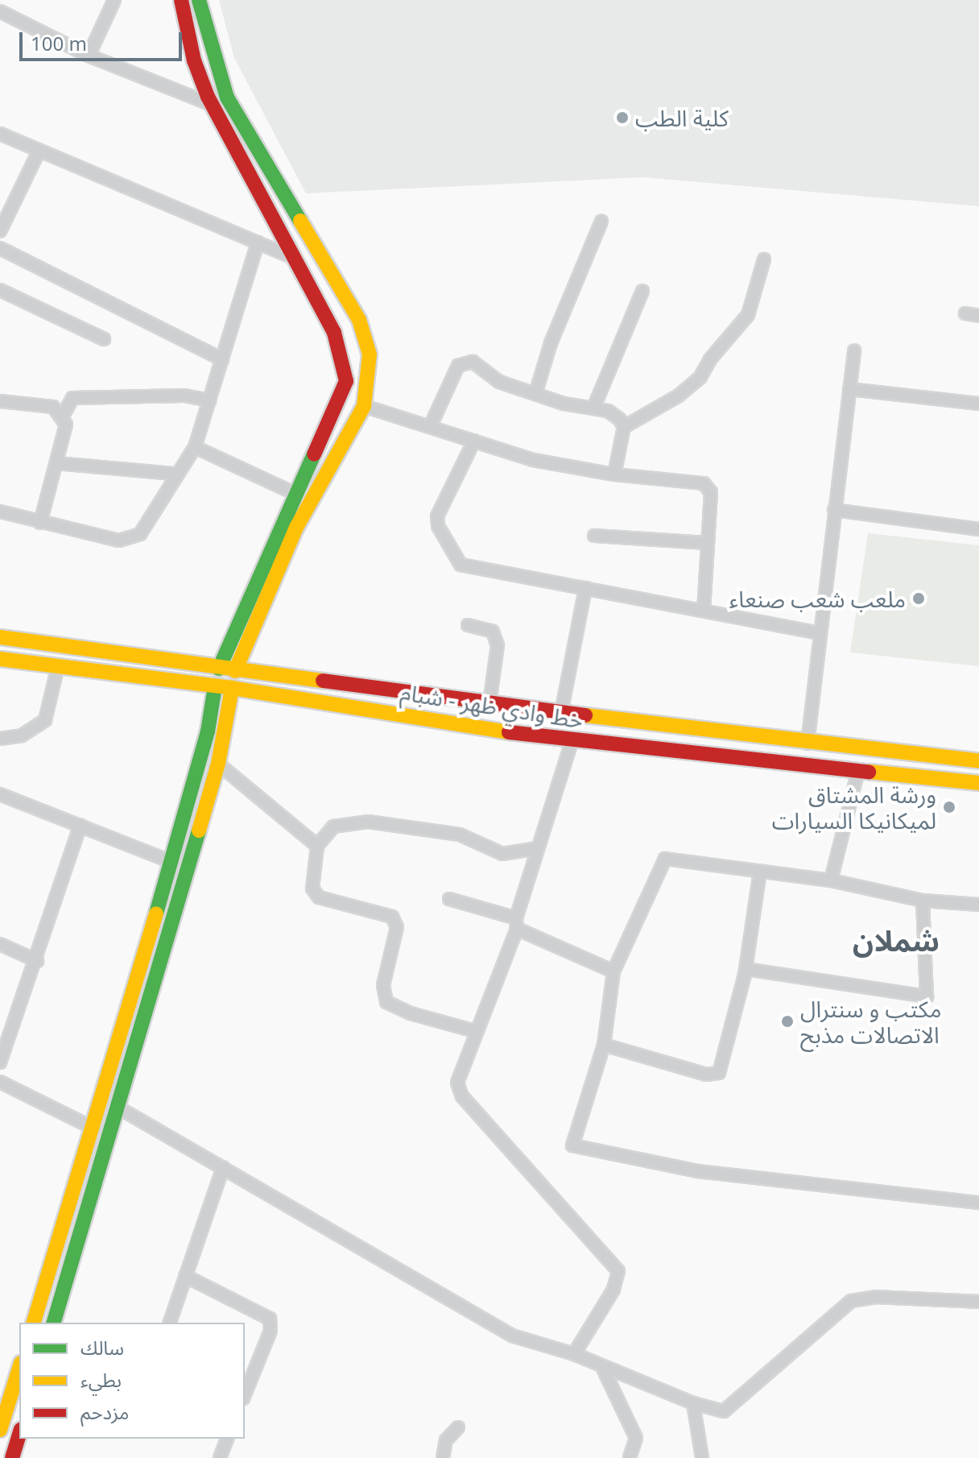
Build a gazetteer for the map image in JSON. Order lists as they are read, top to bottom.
{
  "streets": {
    "street": ["خط وادي ظهر - شبام"]
  },
  "districts": ["شملان"],
  "places": [
    "كلية الطب",
    "ملعب شعب صنعاء",
    "ورشة المشتاق لميكانيكا السيارات",
    "مكتب و سنترال الاتصالات مذبح"
  ],
  "legend": ["سالك", "بطيء", "مزدحم"],
  "scale_bar": "100 m"
}
